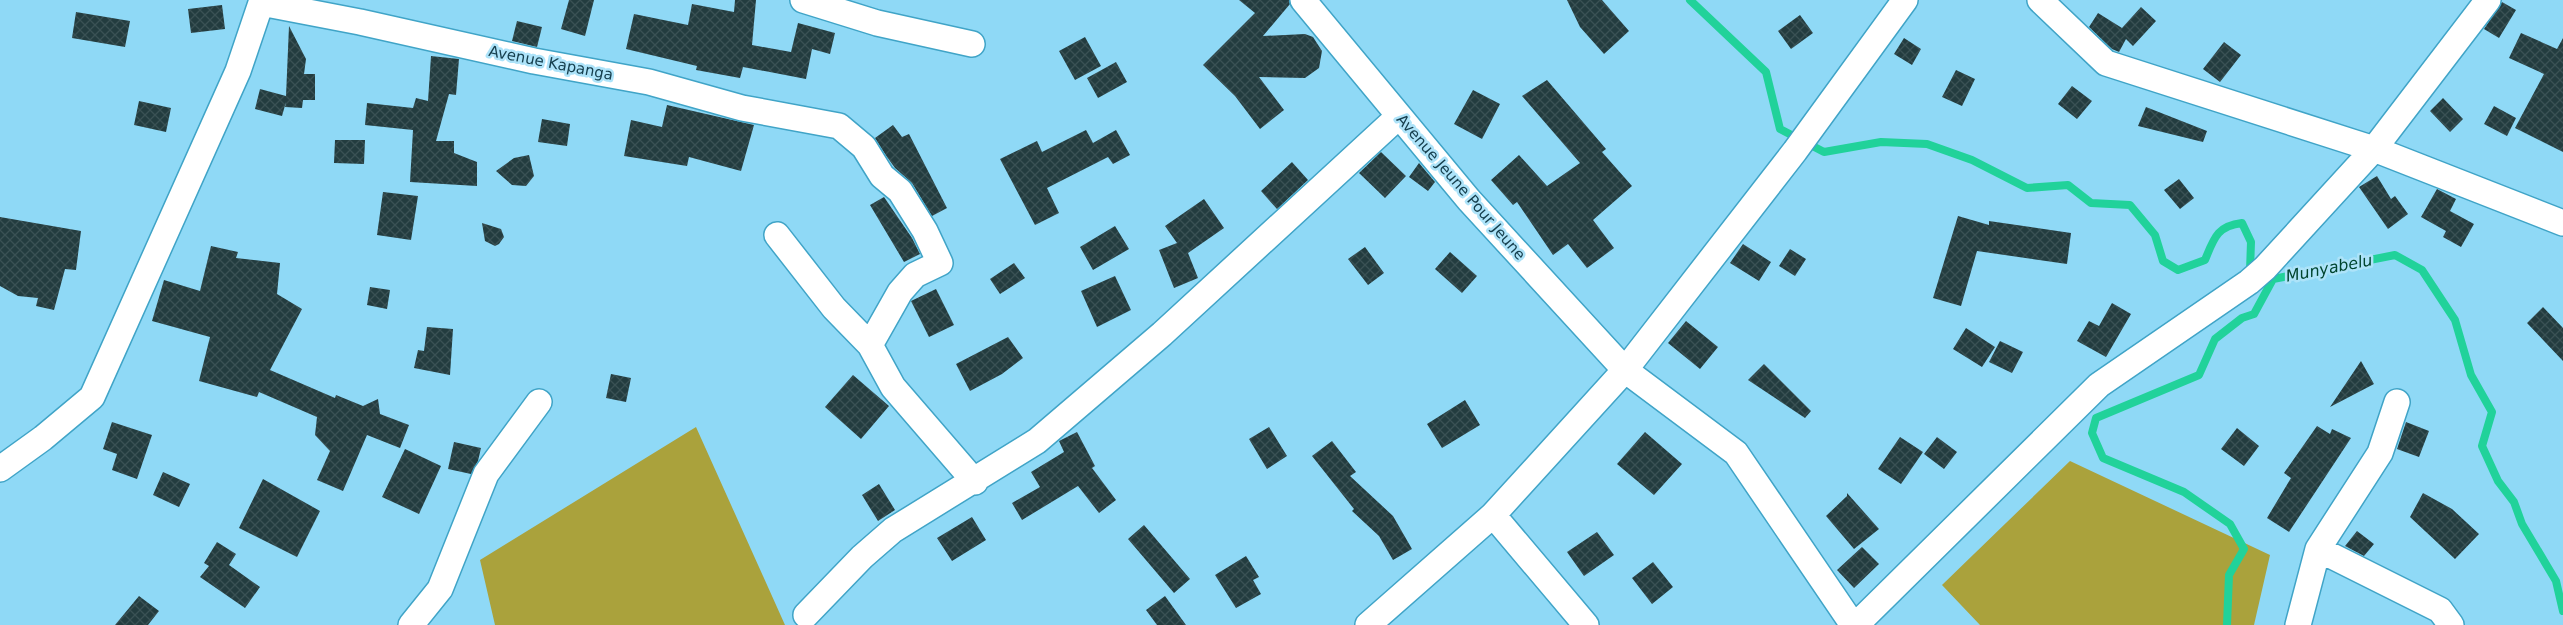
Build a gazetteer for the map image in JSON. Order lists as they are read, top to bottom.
{
  "streets": {
    "street": ["Avenue Kapanga", "Avenue Jeune Pour Jeune"]
  },
  "water": ["Munyabelu"]
}
